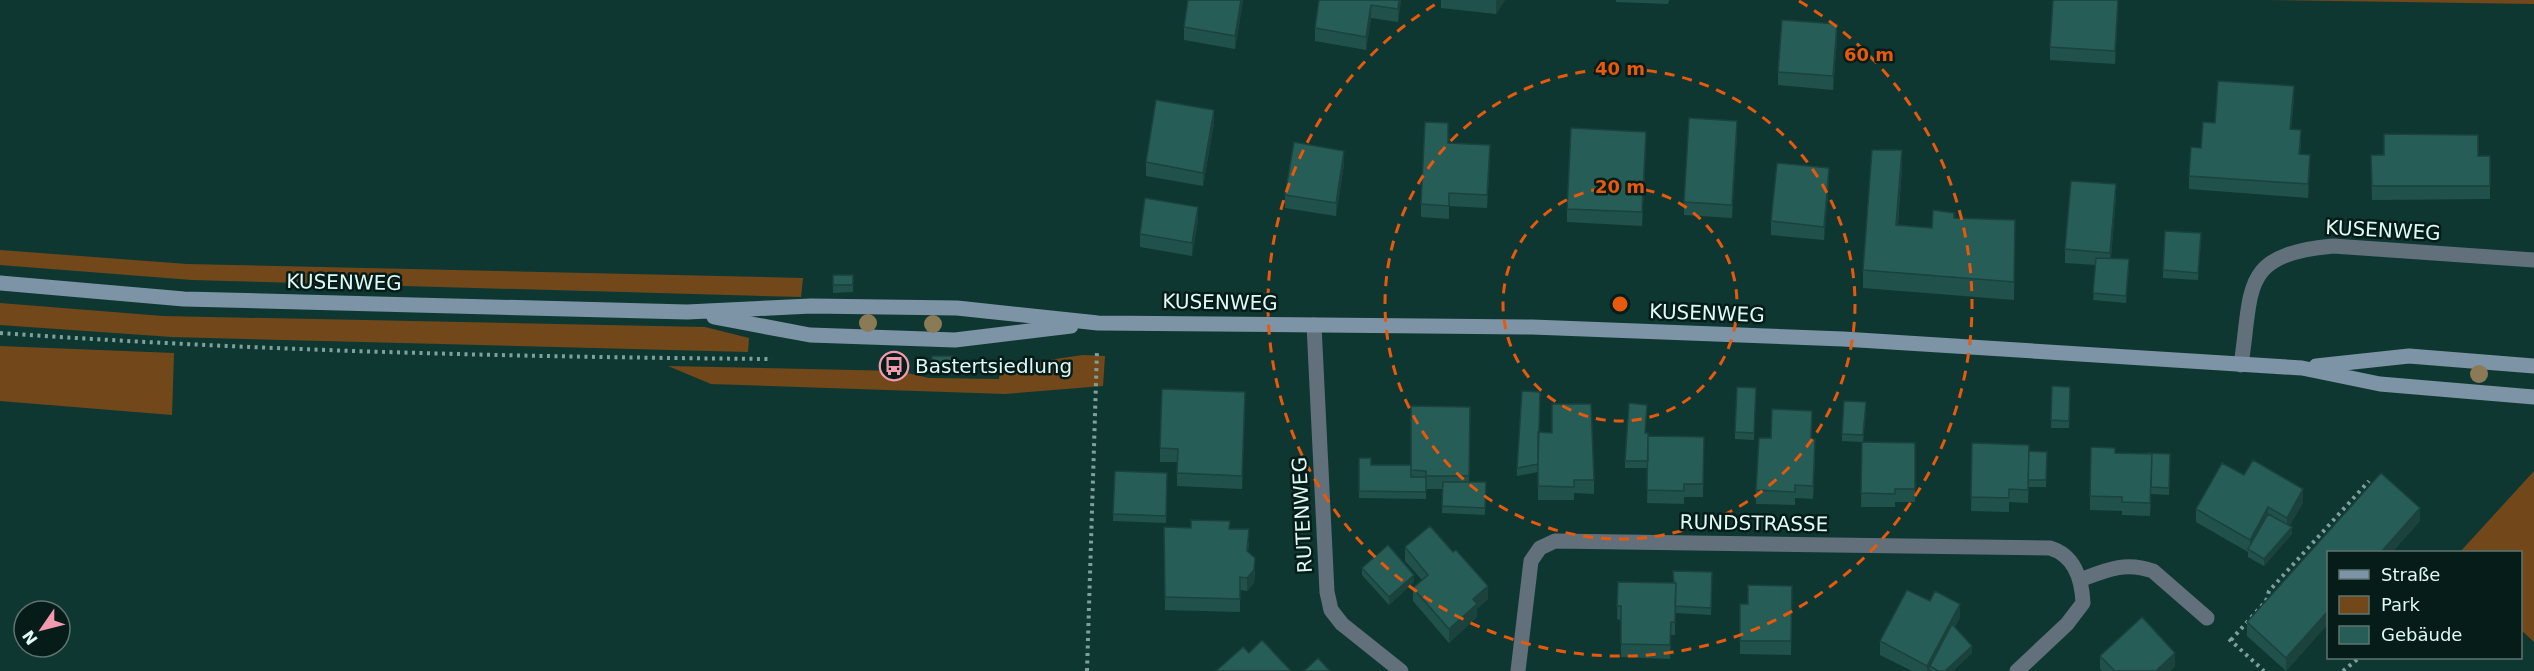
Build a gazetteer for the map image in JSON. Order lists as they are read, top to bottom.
{
  "streets": {
    "street": ["KUSENWEG", "RUTENWEG", "RUNDSTRASSE"]
  },
  "crossings": [
    ["KUSENWEG", "RUTENWEG"]
  ],
  "places": {
    "bus stop": ["Bastertsiedlung"]
  },
  "legend": ["Straße", "Park", "Gebäude"],
  "north": "bottom left",
  "rings": ["60 m", "40 m", "20 m"]
}
